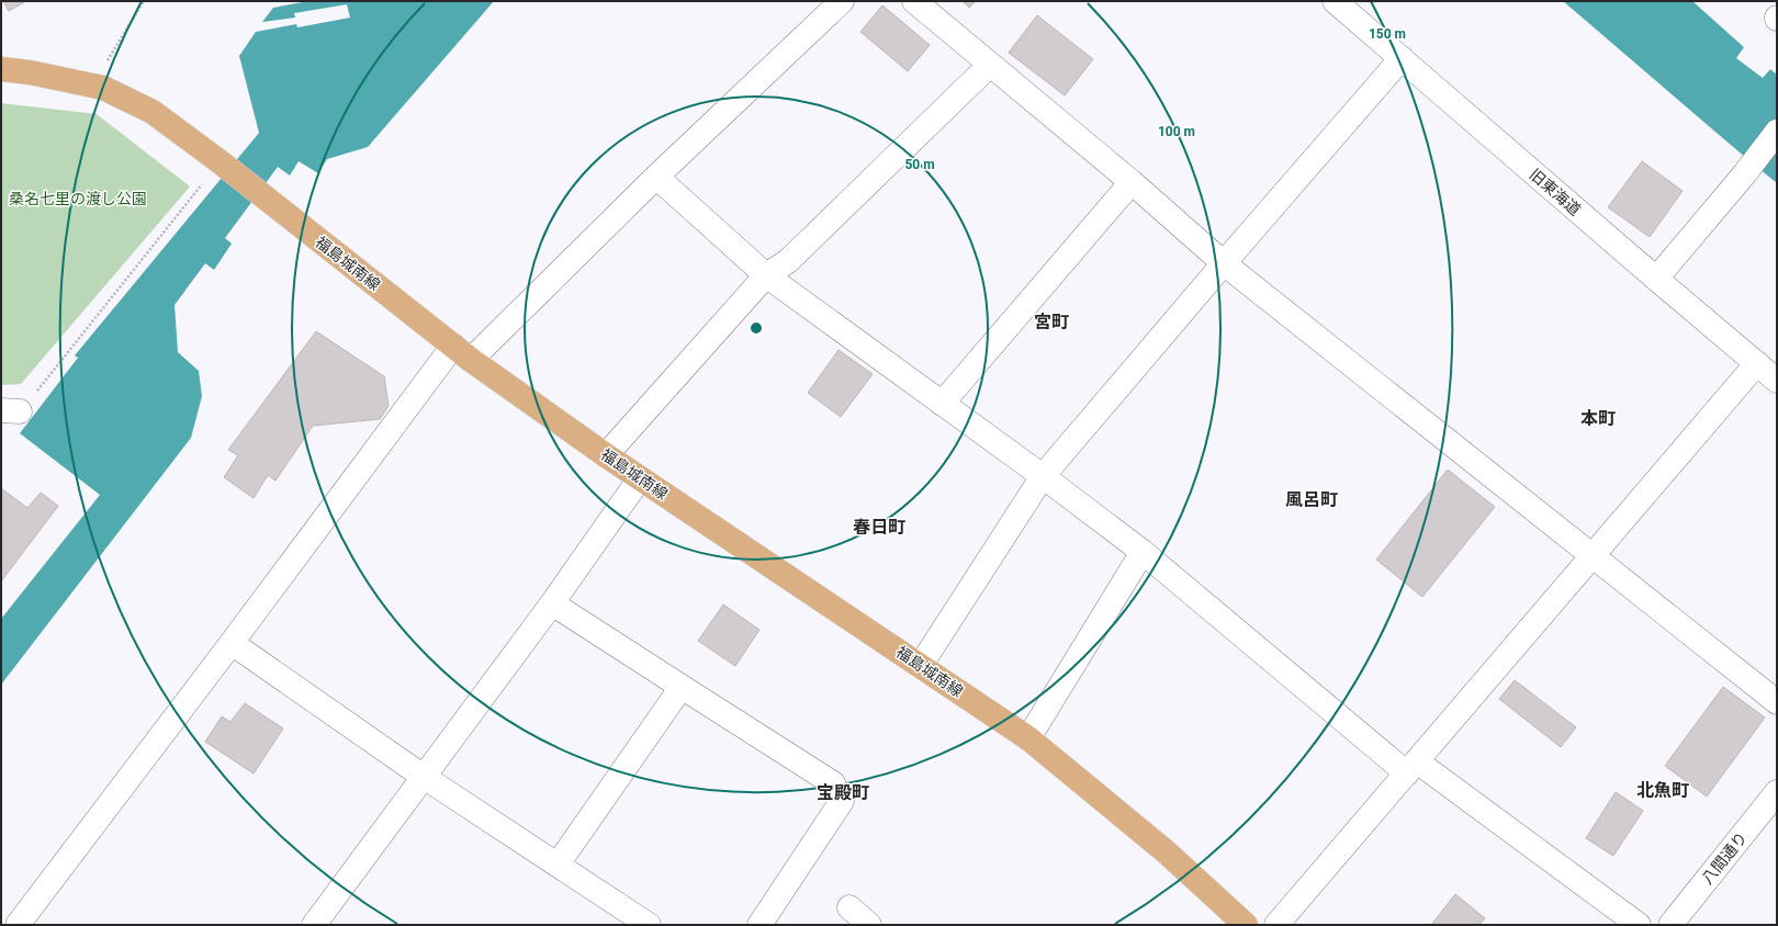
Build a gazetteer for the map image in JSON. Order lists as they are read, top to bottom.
{
  "streets": {
    "main road": ["福島城南線"],
    "street": ["旧東海道", "八間通り"]
  },
  "districts": [
    "宮町",
    "本町",
    "風呂町",
    "春日町",
    "北魚町",
    "宝殿町"
  ],
  "parks": ["桑名七里の渡し公園"],
  "rings": ["150 m", "100 m", "50 m"]
}
